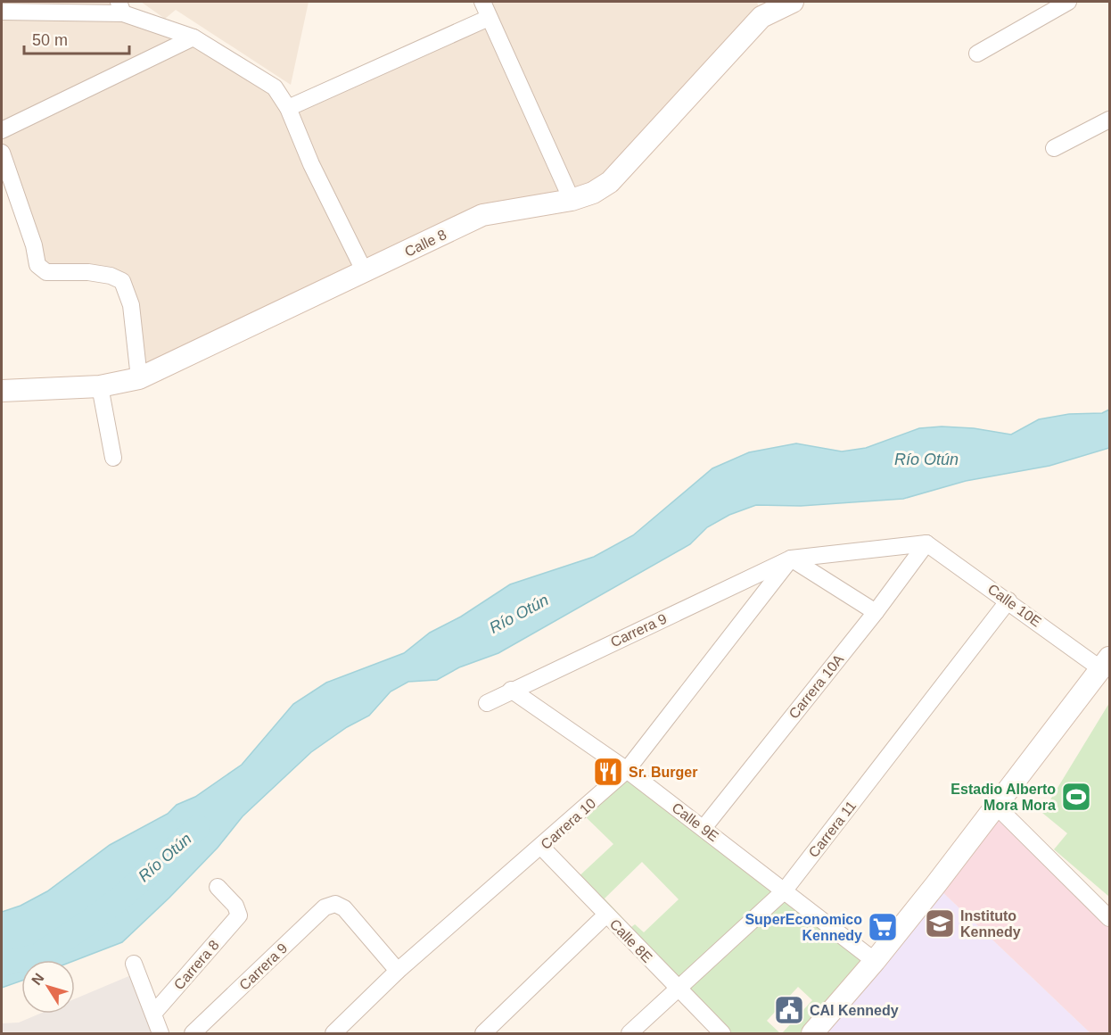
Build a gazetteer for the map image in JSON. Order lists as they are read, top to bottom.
{
  "streets": {
    "street": [
      "Calle 8",
      "Calle 10E",
      "Carrera 9",
      "Carrera 10A",
      "Calle 9E",
      "Carrera 10",
      "Carrera 11",
      "Calle 8E",
      "Carrera 8"
    ]
  },
  "crossings": [
    ["Calle 10E", "Carrera 9"],
    ["Calle 10E", "Carrera 10A"],
    ["Calle 10E", "Carrera 11"],
    ["Carrera 9", "Carrera 10A"],
    ["Carrera 9", "Calle 9E"],
    ["Carrera 9", "Carrera 10"],
    ["Carrera 10A", "Calle 9E"],
    ["Calle 9E", "Carrera 10"],
    ["Calle 9E", "Carrera 11"],
    ["Carrera 10", "Calle 8E"],
    ["Carrera 11", "Calle 8E"]
  ],
  "water": ["Río Otún"],
  "places": {
    "restaurant": ["Sr. Burger"],
    "sports": ["Estadio Alberto Mora Mora"],
    "school or university": ["Instituto Kennedy"],
    "supermarket": ["SuperEconomico Kennedy"],
    "public building": ["CAI Kennedy"]
  },
  "scale_bar": "50 m",
  "north": "top left"
}
